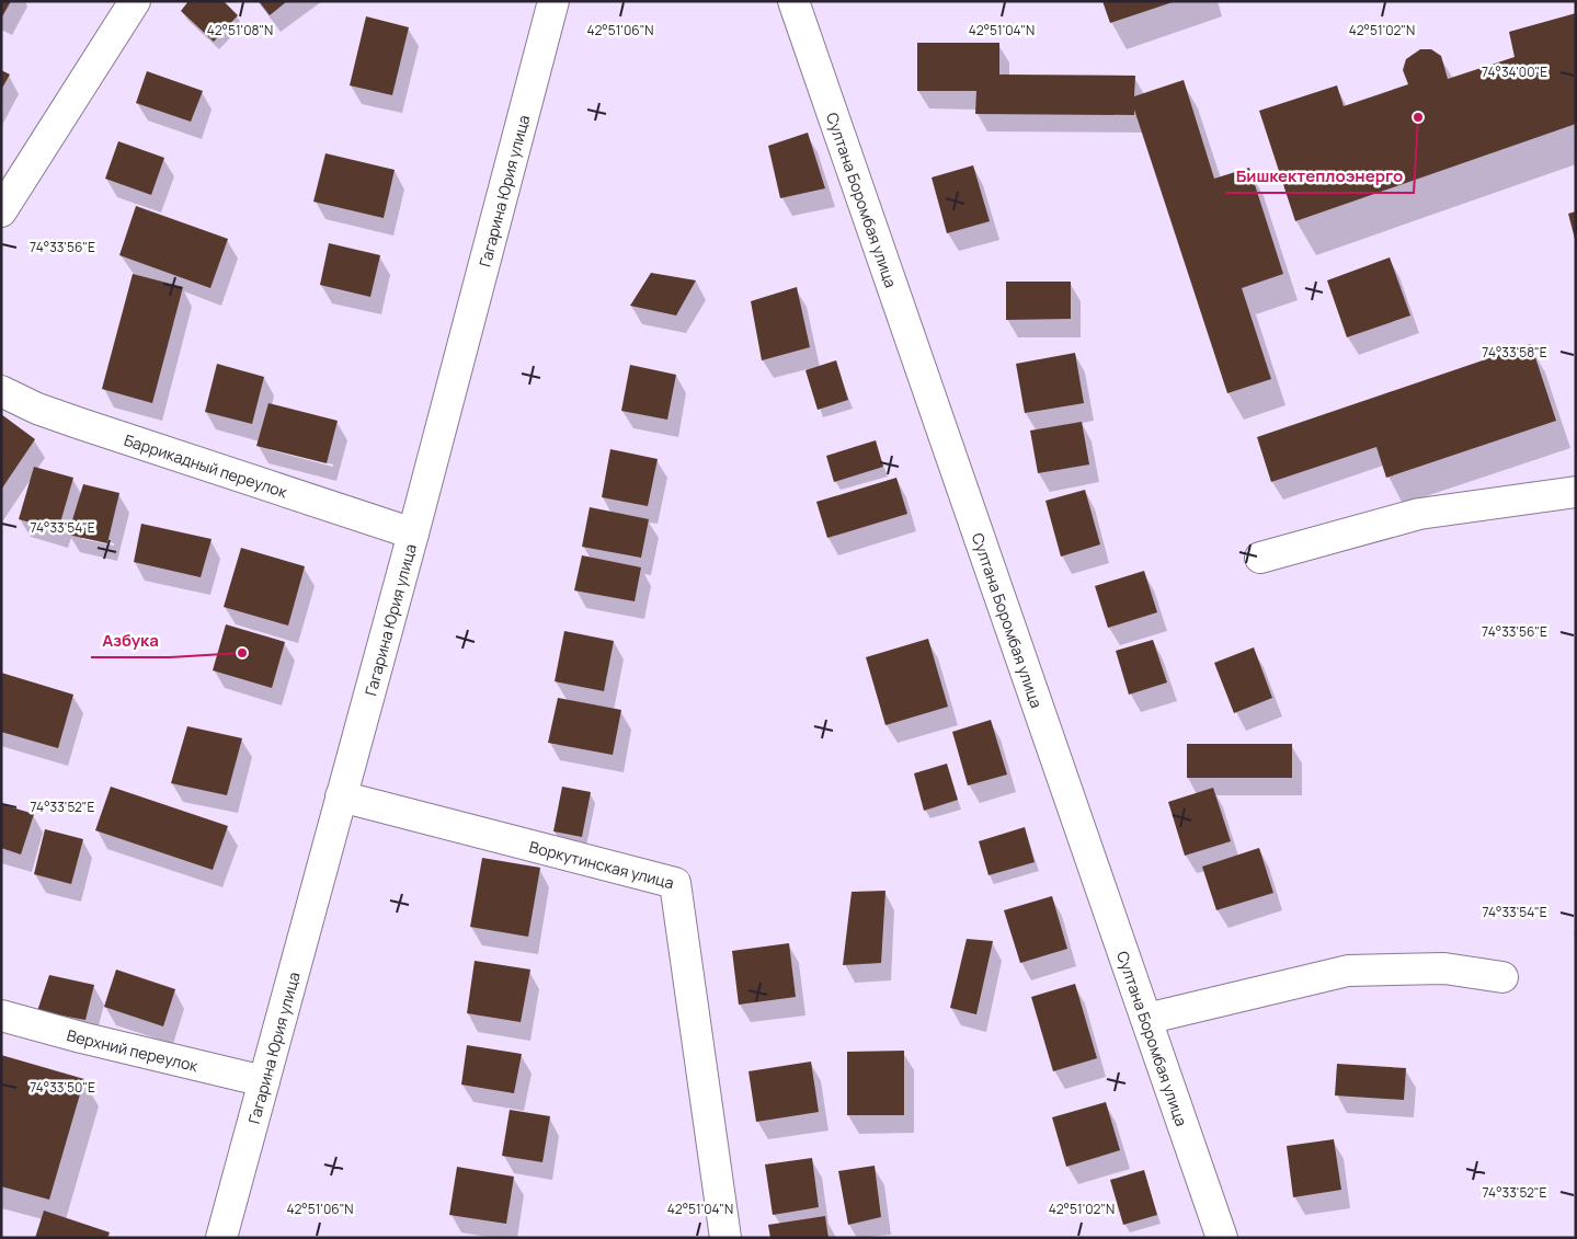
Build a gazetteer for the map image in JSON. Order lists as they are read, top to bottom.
{
  "streets": {
    "street": [
      "Гагарина Юрия улица",
      "Султана Боромбая улица",
      "Баррикадный переулок",
      "Воркутинская улица",
      "Верхний переулок"
    ]
  },
  "crossings": [
    ["Гагарина Юрия улица", "Баррикадный переулок"],
    ["Гагарина Юрия улица", "Воркутинская улица"],
    ["Гагарина Юрия улица", "Верхний переулок"]
  ],
  "places": ["Бишкектеплоэнерго", "Азбука"],
  "coordinates": [
    "42°51'08\"N",
    "42°51'06\"N",
    "42°51'04\"N",
    "42°51'02\"N",
    "74°34'00\"E",
    "74°33'56\"E",
    "74°33'58\"E",
    "74°33'54\"E",
    "74°33'52\"E",
    "74°33'50\"E"
  ]
}
